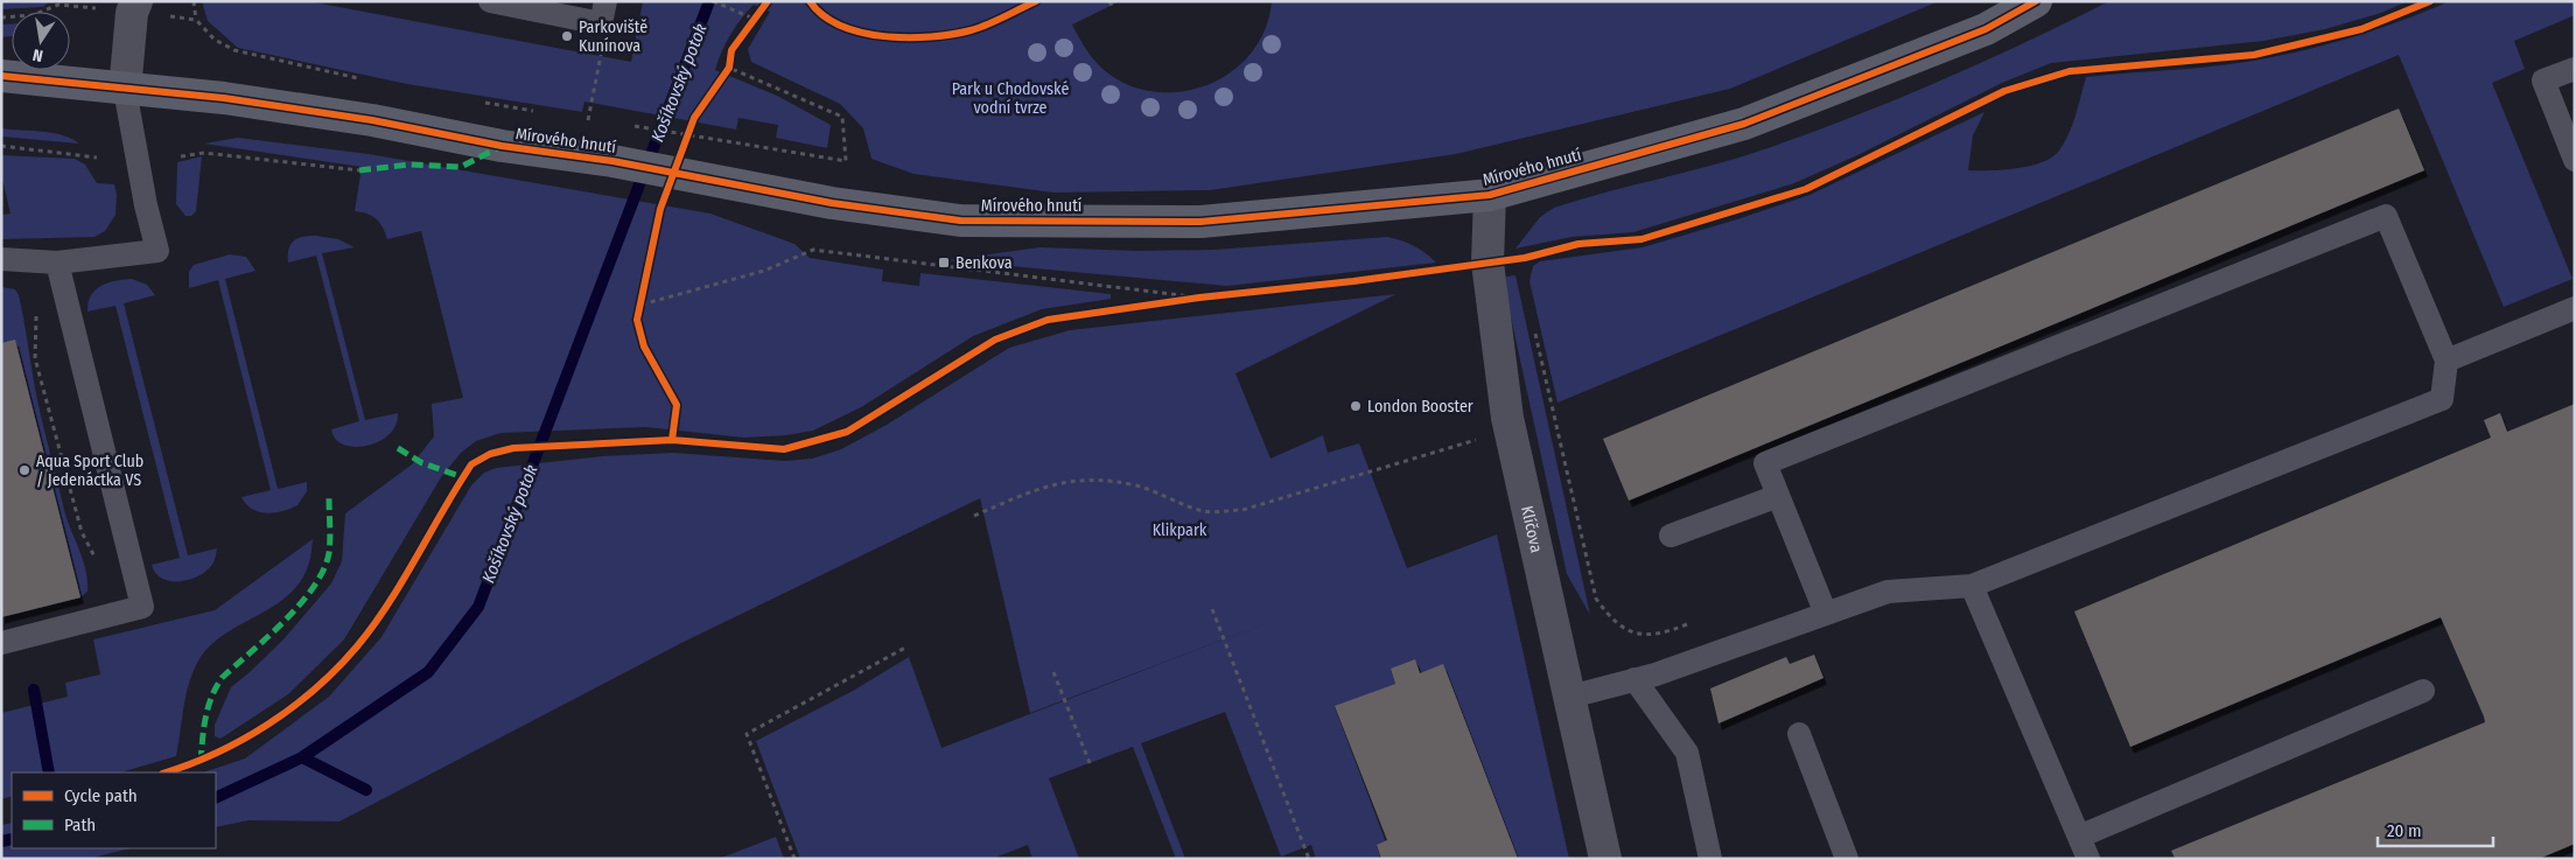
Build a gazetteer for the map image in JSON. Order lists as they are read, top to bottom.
{
  "streets": {
    "main road": ["Mírového hnutí"],
    "street": ["Klíčova"]
  },
  "crossings": [
    ["Mírového hnutí", "Klíčova"]
  ],
  "water": ["Košíkovský potok"],
  "parks": ["Park u Chodovské vodní tvrze", "Klikpark"],
  "places": {
    "other": ["Parkoviště Kunínova", "London Booster", "Aqua Sport Club / Jedenáctka VS"],
    "transit": ["Benkova"]
  },
  "legend": ["Cycle path", "Path"],
  "scale_bar": "20 m",
  "north": "bottom"
}
